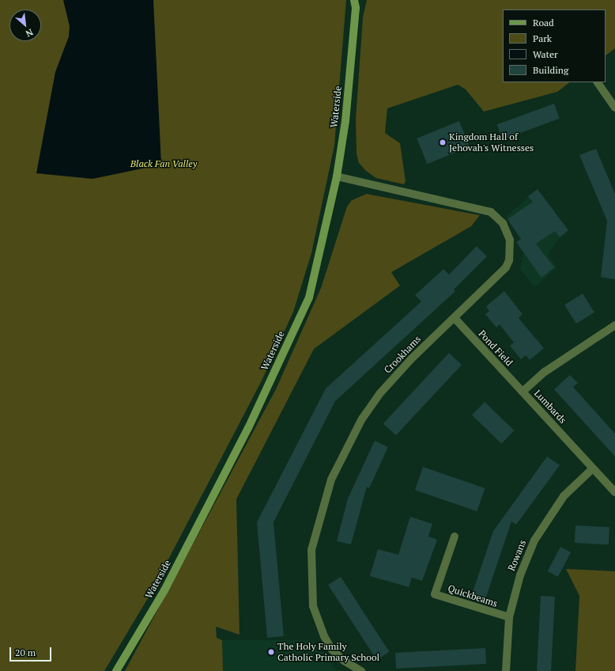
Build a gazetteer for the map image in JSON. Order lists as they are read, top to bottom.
{
  "streets": {
    "main road": ["Waterside"],
    "street": [
      "Pond Field",
      "Crookhams",
      "Lumbards",
      "Rowans",
      "Quickbeams"
    ]
  },
  "crossings": [
    ["Waterside", "Crookhams"],
    ["Pond Field", "Crookhams"],
    ["Pond Field", "Lumbards"],
    ["Lumbards", "Rowans"],
    ["Rowans", "Quickbeams"]
  ],
  "parks": ["Black Fan Valley"],
  "places": ["Kingdom Hall of Jehovah's Witnesses", "The Holy Family Catholic Primary School"],
  "legend": [
    "Road",
    "Park",
    "Water",
    "Building"
  ],
  "scale_bar": "20 m",
  "north": "bottom right"
}
